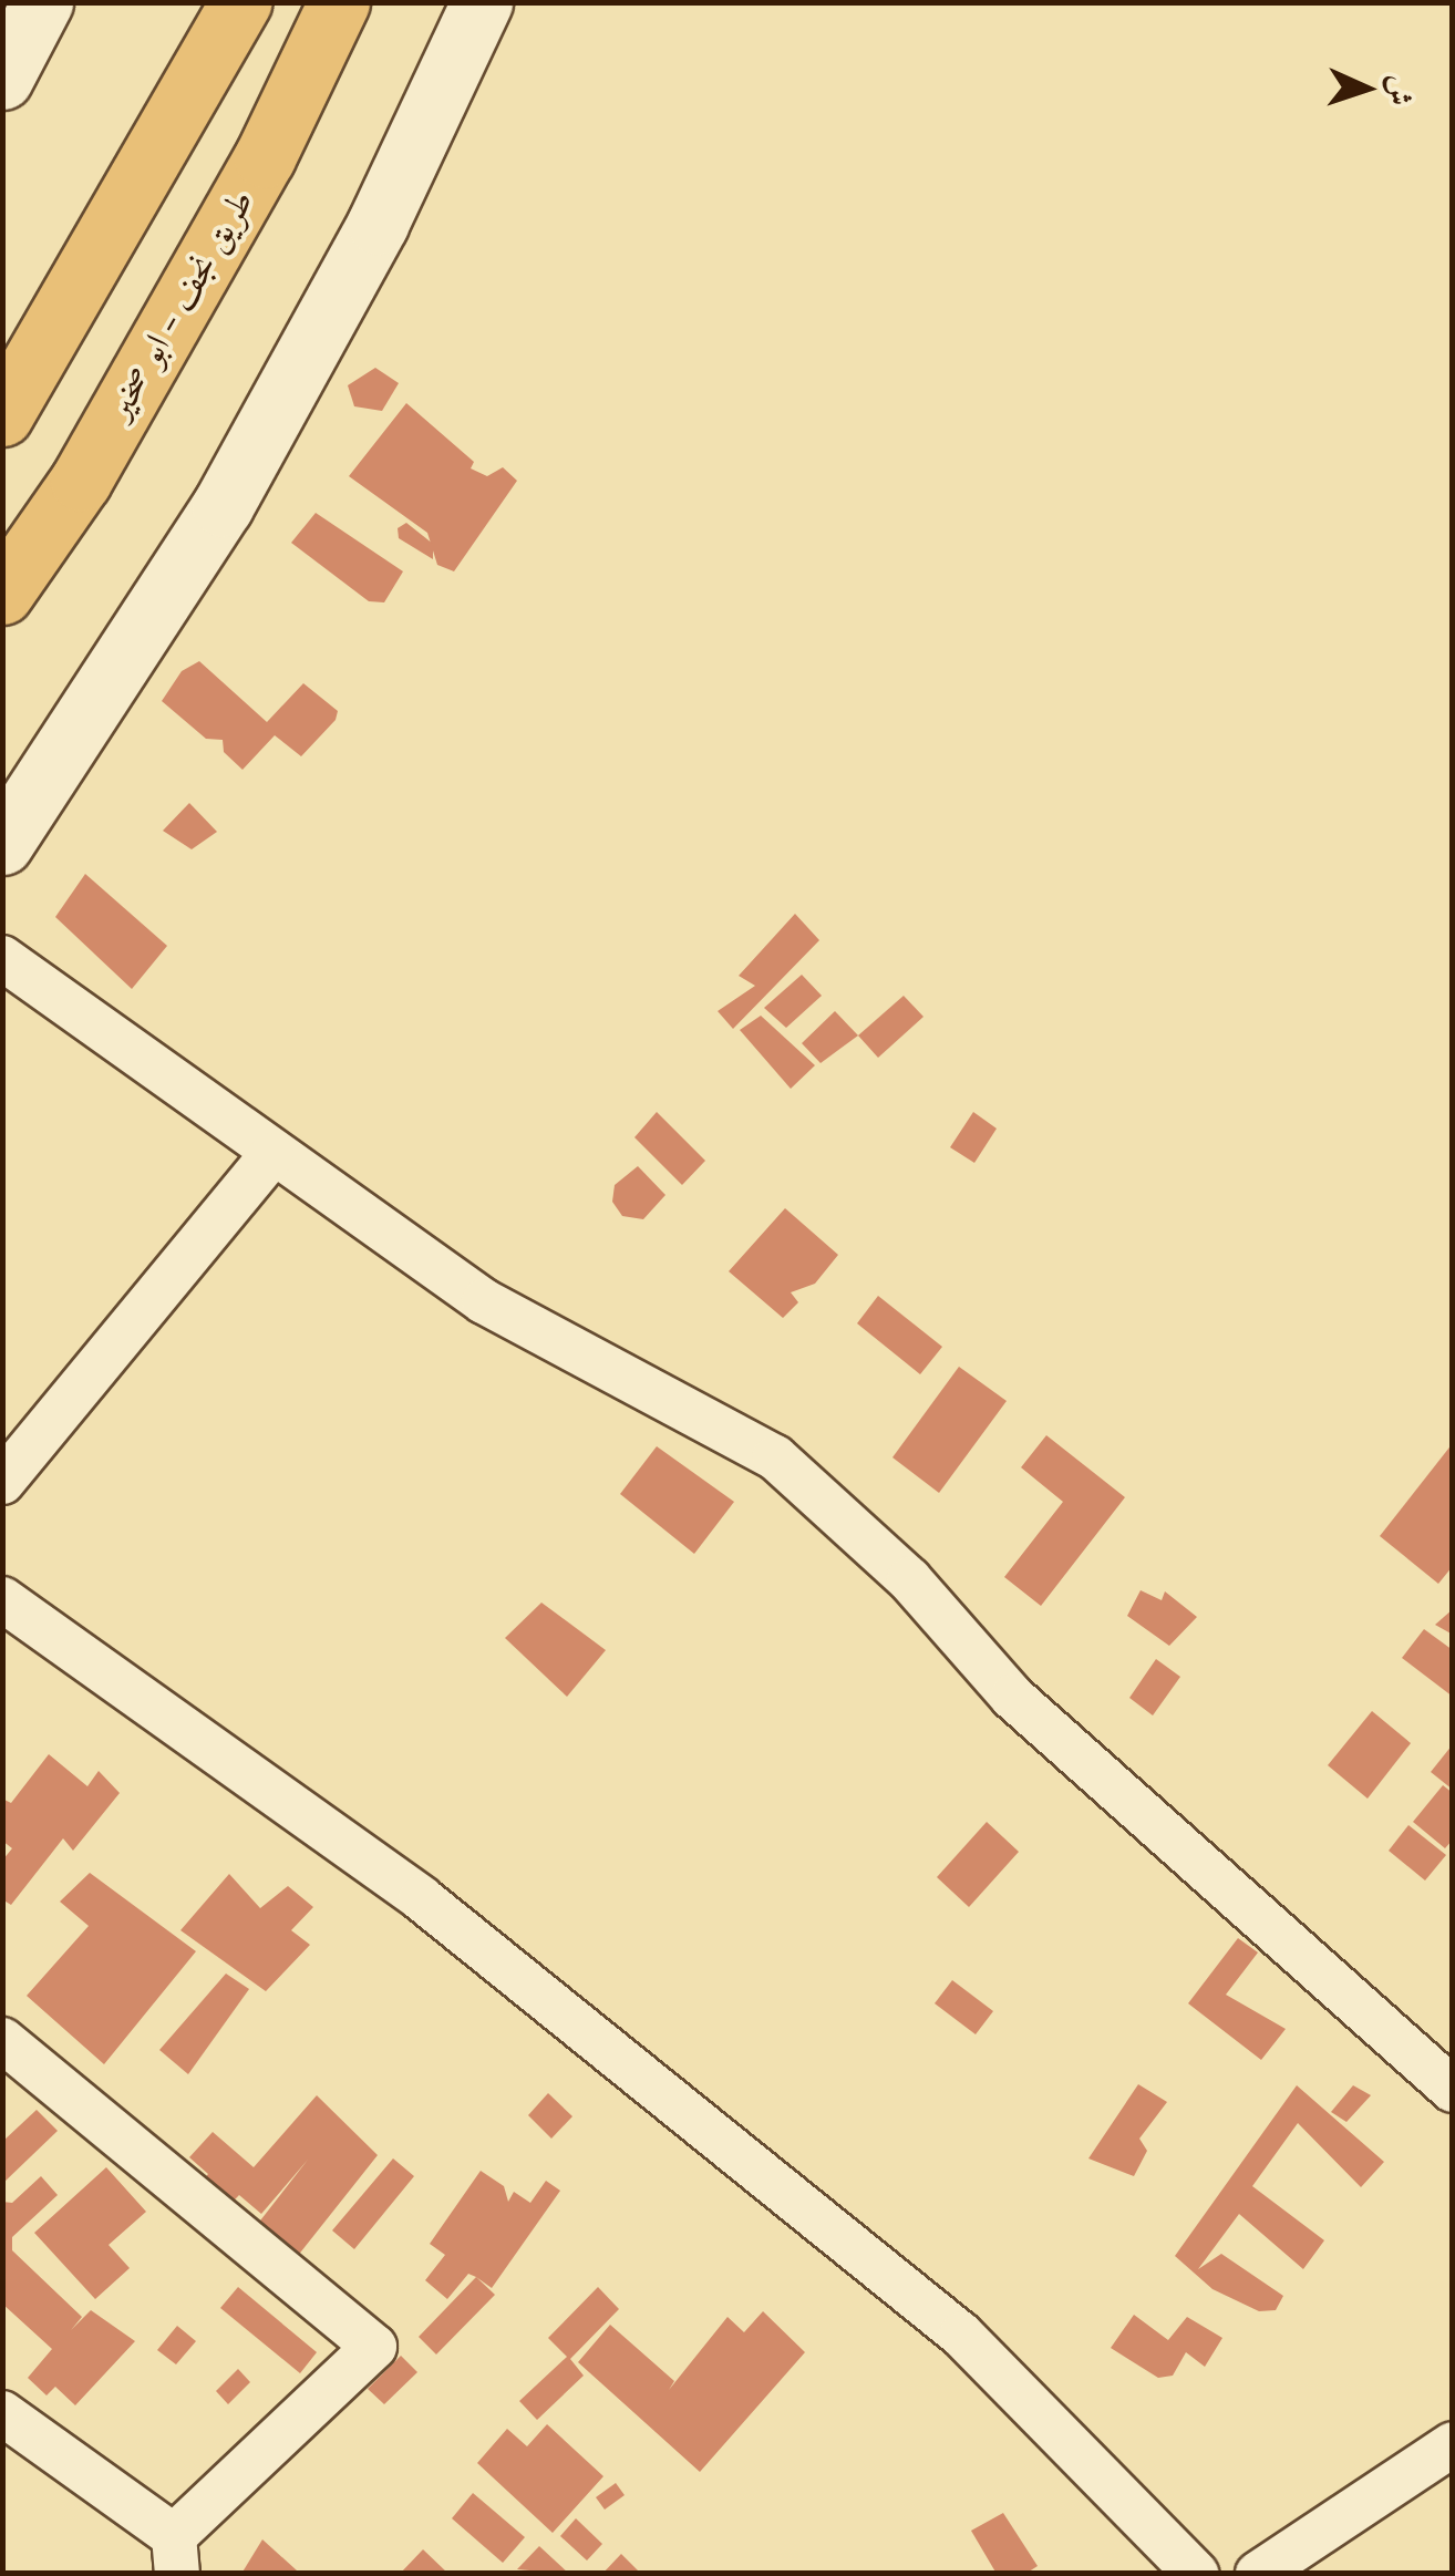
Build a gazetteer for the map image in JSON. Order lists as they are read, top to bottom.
{
  "streets": {
    "highway": ["طريق نجف - ابو صخير"]
  },
  "north": "right"
}
